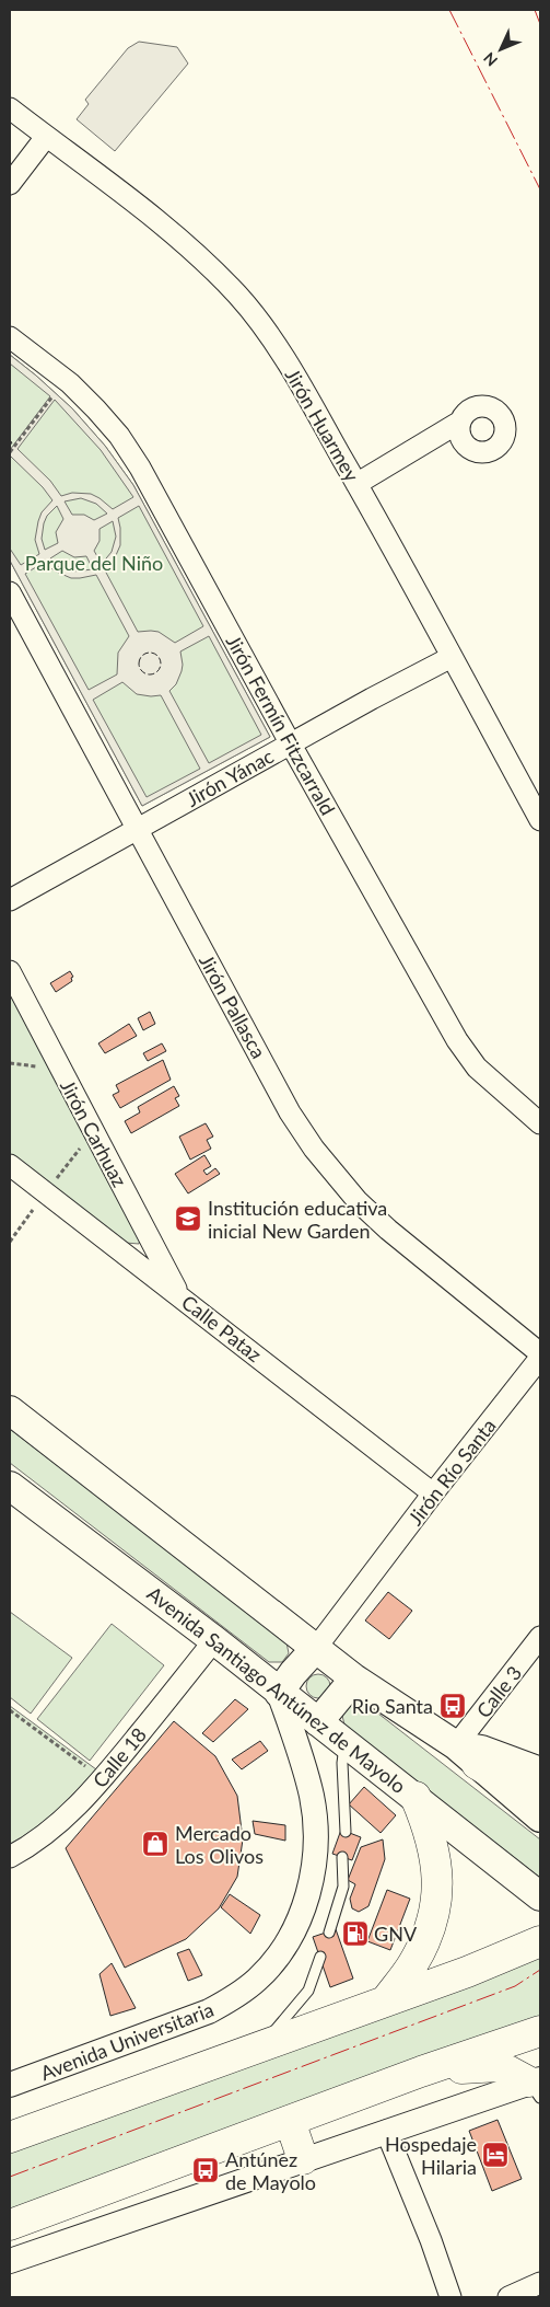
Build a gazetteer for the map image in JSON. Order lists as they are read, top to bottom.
{
  "streets": {
    "main road": ["Avenida Santiago Antúnez de Mayolo"],
    "street": [
      "Jirón Huarmey",
      "Jirón Fermín Fitzcarrald",
      "Jirón Yánac",
      "Jirón Pallasca",
      "Jirón Carhuaz",
      "Calle Pataz",
      "Jirón Río Santa",
      "Calle 3",
      "Calle 18",
      "Avenida Universitaria"
    ]
  },
  "crossings": [
    ["Jirón Huarmey", "Jirón Yánac"],
    ["Jirón Fermín Fitzcarrald", "Jirón Yánac"],
    ["Jirón Yánac", "Jirón Pallasca"],
    ["Jirón Carhuaz", "Calle Pataz"],
    ["Calle Pataz", "Jirón Río Santa"],
    ["Avenida Santiago Antúnez de Mayolo", "Calle 18"],
    ["Avenida Santiago Antúnez de Mayolo", "Avenida Universitaria"]
  ],
  "parks": ["Parque del Niño"],
  "places": {
    "school or university": ["Institución educativa inicial New Garden"],
    "bus stop": ["Rio Santa", "Antúnez de Mayolo"],
    "shop": ["Mercado Los Olivos"],
    "fuel station": ["GNV"],
    "hotel": ["Hospedaje Hilaria"]
  },
  "north": "bottom left"
}
